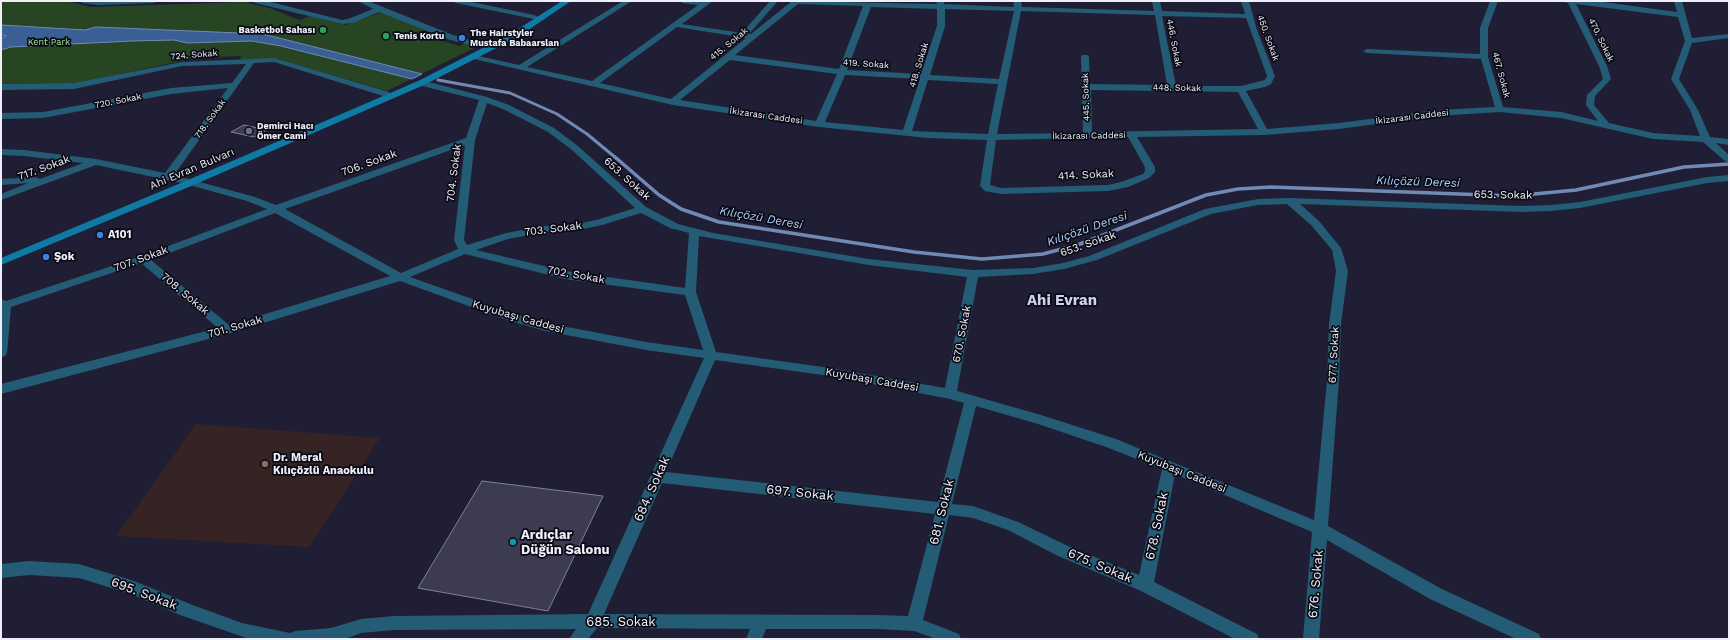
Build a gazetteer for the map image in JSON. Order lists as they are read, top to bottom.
{
  "streets": {
    "main road": ["Ahi Evran Bulvarı"],
    "street": [
      "450. Sokak",
      "470. Sokak",
      "446. Sokak",
      "415. Sokak",
      "724. Sokak",
      "419. Sokak",
      "418. Sokak",
      "467. Sokak",
      "448. Sokak",
      "445. Sokak",
      "720. Sokak",
      "İkizarası Caddesi",
      "718. Sokak",
      "706. Sokak",
      "717. Sokak",
      "704. Sokak",
      "414. Sokak",
      "653. Sokak",
      "703. Sokak",
      "707. Sokak",
      "702. Sokak",
      "708. Sokak",
      "Kuyubaşı Caddesi",
      "701. Sokak",
      "670. Sokak",
      "677. Sokak",
      "684. Sokak",
      "697. Sokak",
      "681. Sokak",
      "678. Sokak",
      "675. Sokak",
      "676. Sokak",
      "695. Sokak",
      "685. Sokak"
    ]
  },
  "crossings": [
    ["450. Sokak", "448. Sokak"],
    ["470. Sokak", "İkizarası Caddesi"],
    ["446. Sokak", "448. Sokak"],
    ["415. Sokak", "419. Sokak"],
    ["415. Sokak", "İkizarası Caddesi"],
    ["724. Sokak", "718. Sokak"],
    ["724. Sokak", "Ahi Evran Bulvarı"],
    ["419. Sokak", "418. Sokak"],
    ["418. Sokak", "İkizarası Caddesi"],
    ["467. Sokak", "İkizarası Caddesi"],
    ["448. Sokak", "445. Sokak"],
    ["445. Sokak", "İkizarası Caddesi"],
    ["720. Sokak", "718. Sokak"],
    ["İkizarası Caddesi", "414. Sokak"],
    ["718. Sokak", "Kuyubaşı Caddesi"],
    ["706. Sokak", "704. Sokak"],
    ["706. Sokak", "707. Sokak"],
    ["706. Sokak", "Kuyubaşı Caddesi"],
    ["717. Sokak", "Kuyubaşı Caddesi"],
    ["Ahi Evran Bulvarı", "Kuyubaşı Caddesi"],
    ["704. Sokak", "653. Sokak"],
    ["704. Sokak", "703. Sokak"],
    ["704. Sokak", "702. Sokak"],
    ["704. Sokak", "701. Sokak"],
    ["653. Sokak", "703. Sokak"],
    ["653. Sokak", "670. Sokak"],
    ["653. Sokak", "677. Sokak"],
    ["703. Sokak", "702. Sokak"],
    ["703. Sokak", "701. Sokak"],
    ["707. Sokak", "708. Sokak"],
    ["707. Sokak", "Kuyubaşı Caddesi"],
    ["702. Sokak", "701. Sokak"],
    ["708. Sokak", "701. Sokak"],
    ["Kuyubaşı Caddesi", "701. Sokak"],
    ["Kuyubaşı Caddesi", "670. Sokak"],
    ["Kuyubaşı Caddesi", "677. Sokak"],
    ["Kuyubaşı Caddesi", "684. Sokak"],
    ["Kuyubaşı Caddesi", "681. Sokak"],
    ["Kuyubaşı Caddesi", "678. Sokak"],
    ["Kuyubaşı Caddesi", "676. Sokak"],
    ["677. Sokak", "676. Sokak"],
    ["684. Sokak", "697. Sokak"],
    ["684. Sokak", "685. Sokak"],
    ["697. Sokak", "681. Sokak"],
    ["697. Sokak", "675. Sokak"],
    ["681. Sokak", "675. Sokak"],
    ["681. Sokak", "685. Sokak"],
    ["678. Sokak", "675. Sokak"]
  ],
  "districts": ["Ahi Evran"],
  "water": ["Kılıçözü Deresi"],
  "parks": ["Kent Park"],
  "places": [
    "Basketbol Sahası",
    "Tenis Kortu",
    "The Hairstyler Mustafa Babaarslan",
    "Demirci Hacı Ömer Cami",
    "A101",
    "Şok",
    "Dr. Meral Kılıçözlü Anaokulu",
    "Ardıçlar Düğün Salonu"
  ]
}
